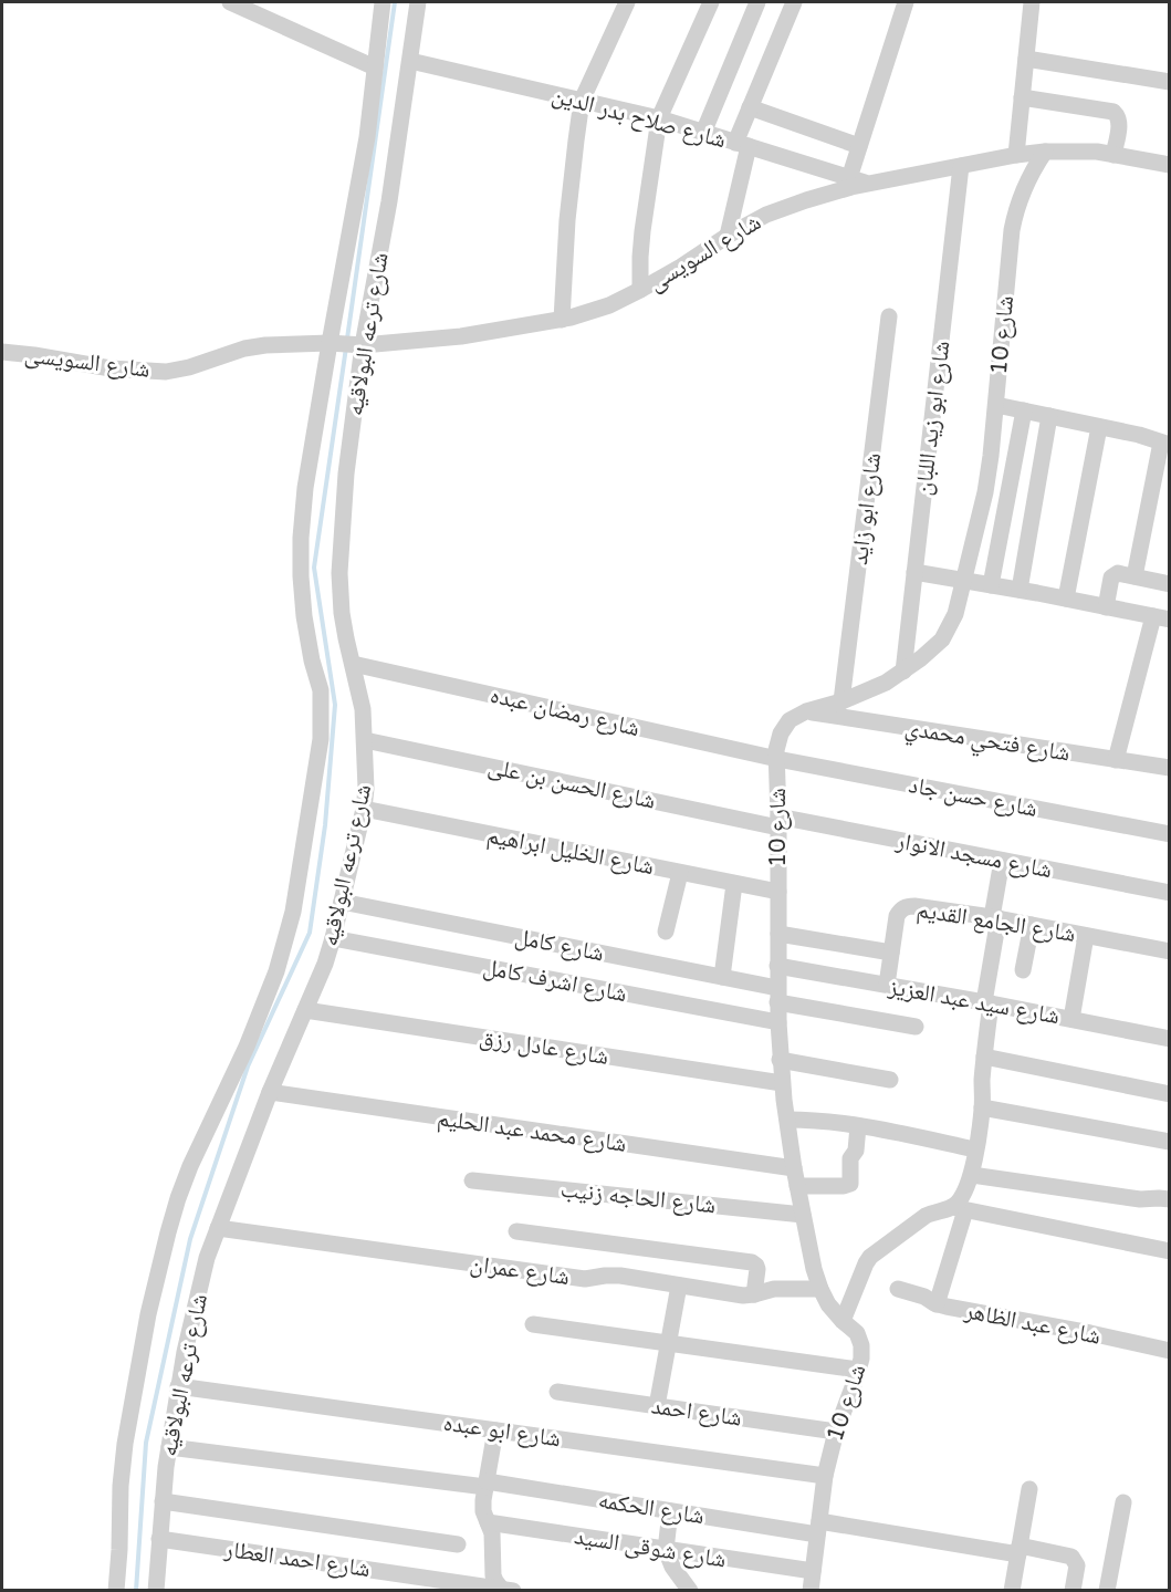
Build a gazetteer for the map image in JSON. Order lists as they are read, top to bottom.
{
  "streets": {
    "street": [
      "شارع صلاح بدر الدين",
      "شارع السويسى",
      "شارع ترعه البولاقيه",
      "شارع 10",
      "شارع ابو زيد اللبان",
      "شارع ابو زايد",
      "شارع رمضان عبده",
      "شارع فتحي محمدي",
      "شارع الحسن بن على",
      "شارع حسن جاد",
      "شارع الخليل ابراهيم",
      "شارع مسجد الانوار",
      "شارع الجامع القديم",
      "شارع كامل",
      "شارع اشرف كامل",
      "شارع سيد عبد العزيز",
      "شارع عادل رزق",
      "شارع محمد عبد الحليم",
      "شارع الحاجه زنيب",
      "شارع عمران",
      "شارع عبد الظاهر",
      "شارع احمد",
      "شارع ابو عبده",
      "شارع الحكمه",
      "شارع شوقى السيد",
      "شارع احمد العطار"
    ]
  },
  "crossings": [
    ["شارع صلاح بدر الدين", "شارع السويسى"],
    ["شارع صلاح بدر الدين", "شارع ترعه البولاقيه"],
    ["شارع السويسى", "شارع ترعه البولاقيه"],
    ["شارع السويسى", "شارع 10"],
    ["شارع السويسى", "شارع ابو زيد اللبان"],
    ["شارع ترعه البولاقيه", "شارع رمضان عبده"],
    ["شارع ترعه البولاقيه", "شارع الحسن بن على"],
    ["شارع ترعه البولاقيه", "شارع الخليل ابراهيم"],
    ["شارع ترعه البولاقيه", "شارع كامل"],
    ["شارع ترعه البولاقيه", "شارع اشرف كامل"],
    ["شارع ترعه البولاقيه", "شارع عادل رزق"],
    ["شارع ترعه البولاقيه", "شارع محمد عبد الحليم"],
    ["شارع ترعه البولاقيه", "شارع عمران"],
    ["شارع ترعه البولاقيه", "شارع ابو عبده"],
    ["شارع ترعه البولاقيه", "شارع الحكمه"],
    ["شارع ترعه البولاقيه", "شارع احمد العطار"],
    ["شارع 10", "شارع ابو زيد اللبان"],
    ["شارع 10", "شارع ابو زايد"],
    ["شارع 10", "شارع رمضان عبده"],
    ["شارع 10", "شارع فتحي محمدي"],
    ["شارع 10", "شارع الحسن بن على"],
    ["شارع 10", "شارع حسن جاد"],
    ["شارع 10", "شارع الخليل ابراهيم"],
    ["شارع 10", "شارع مسجد الانوار"],
    ["شارع 10", "شارع كامل"],
    ["شارع 10", "شارع اشرف كامل"],
    ["شارع 10", "شارع سيد عبد العزيز"],
    ["شارع 10", "شارع عادل رزق"],
    ["شارع 10", "شارع محمد عبد الحليم"],
    ["شارع 10", "شارع الحاجه زنيب"],
    ["شارع 10", "شارع عمران"],
    ["شارع 10", "شارع احمد"],
    ["شارع 10", "شارع ابو عبده"],
    ["شارع 10", "شارع الحكمه"],
    ["شارع 10", "شارع شوقى السيد"],
    ["شارع رمضان عبده", "شارع حسن جاد"],
    ["شارع الحسن بن على", "شارع مسجد الانوار"],
    ["شارع الجامع القديم", "شارع سيد عبد العزيز"]
  ]
}
